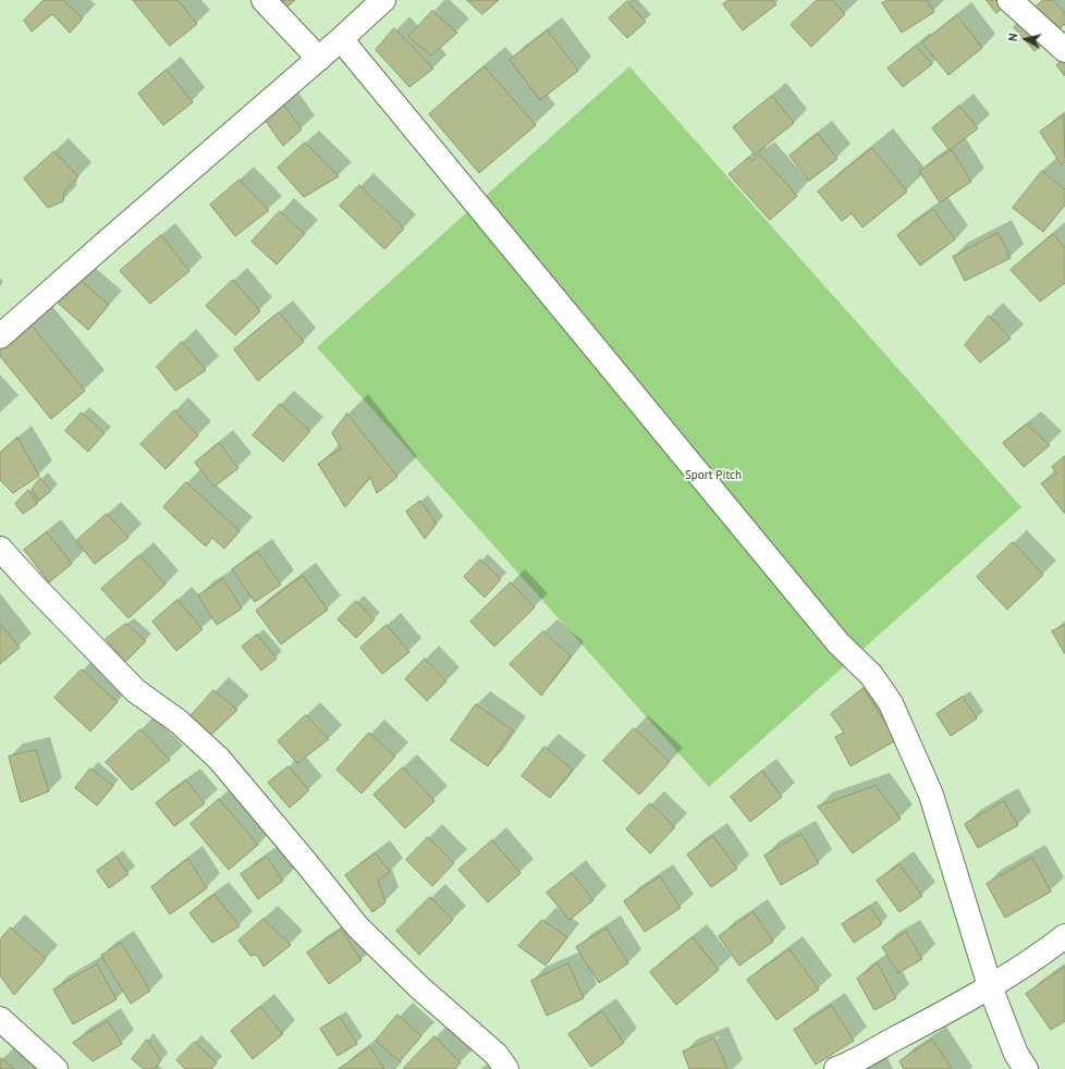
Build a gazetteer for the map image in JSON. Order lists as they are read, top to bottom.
{
  "parks": ["Sport Pitch"],
  "north": "left"
}
